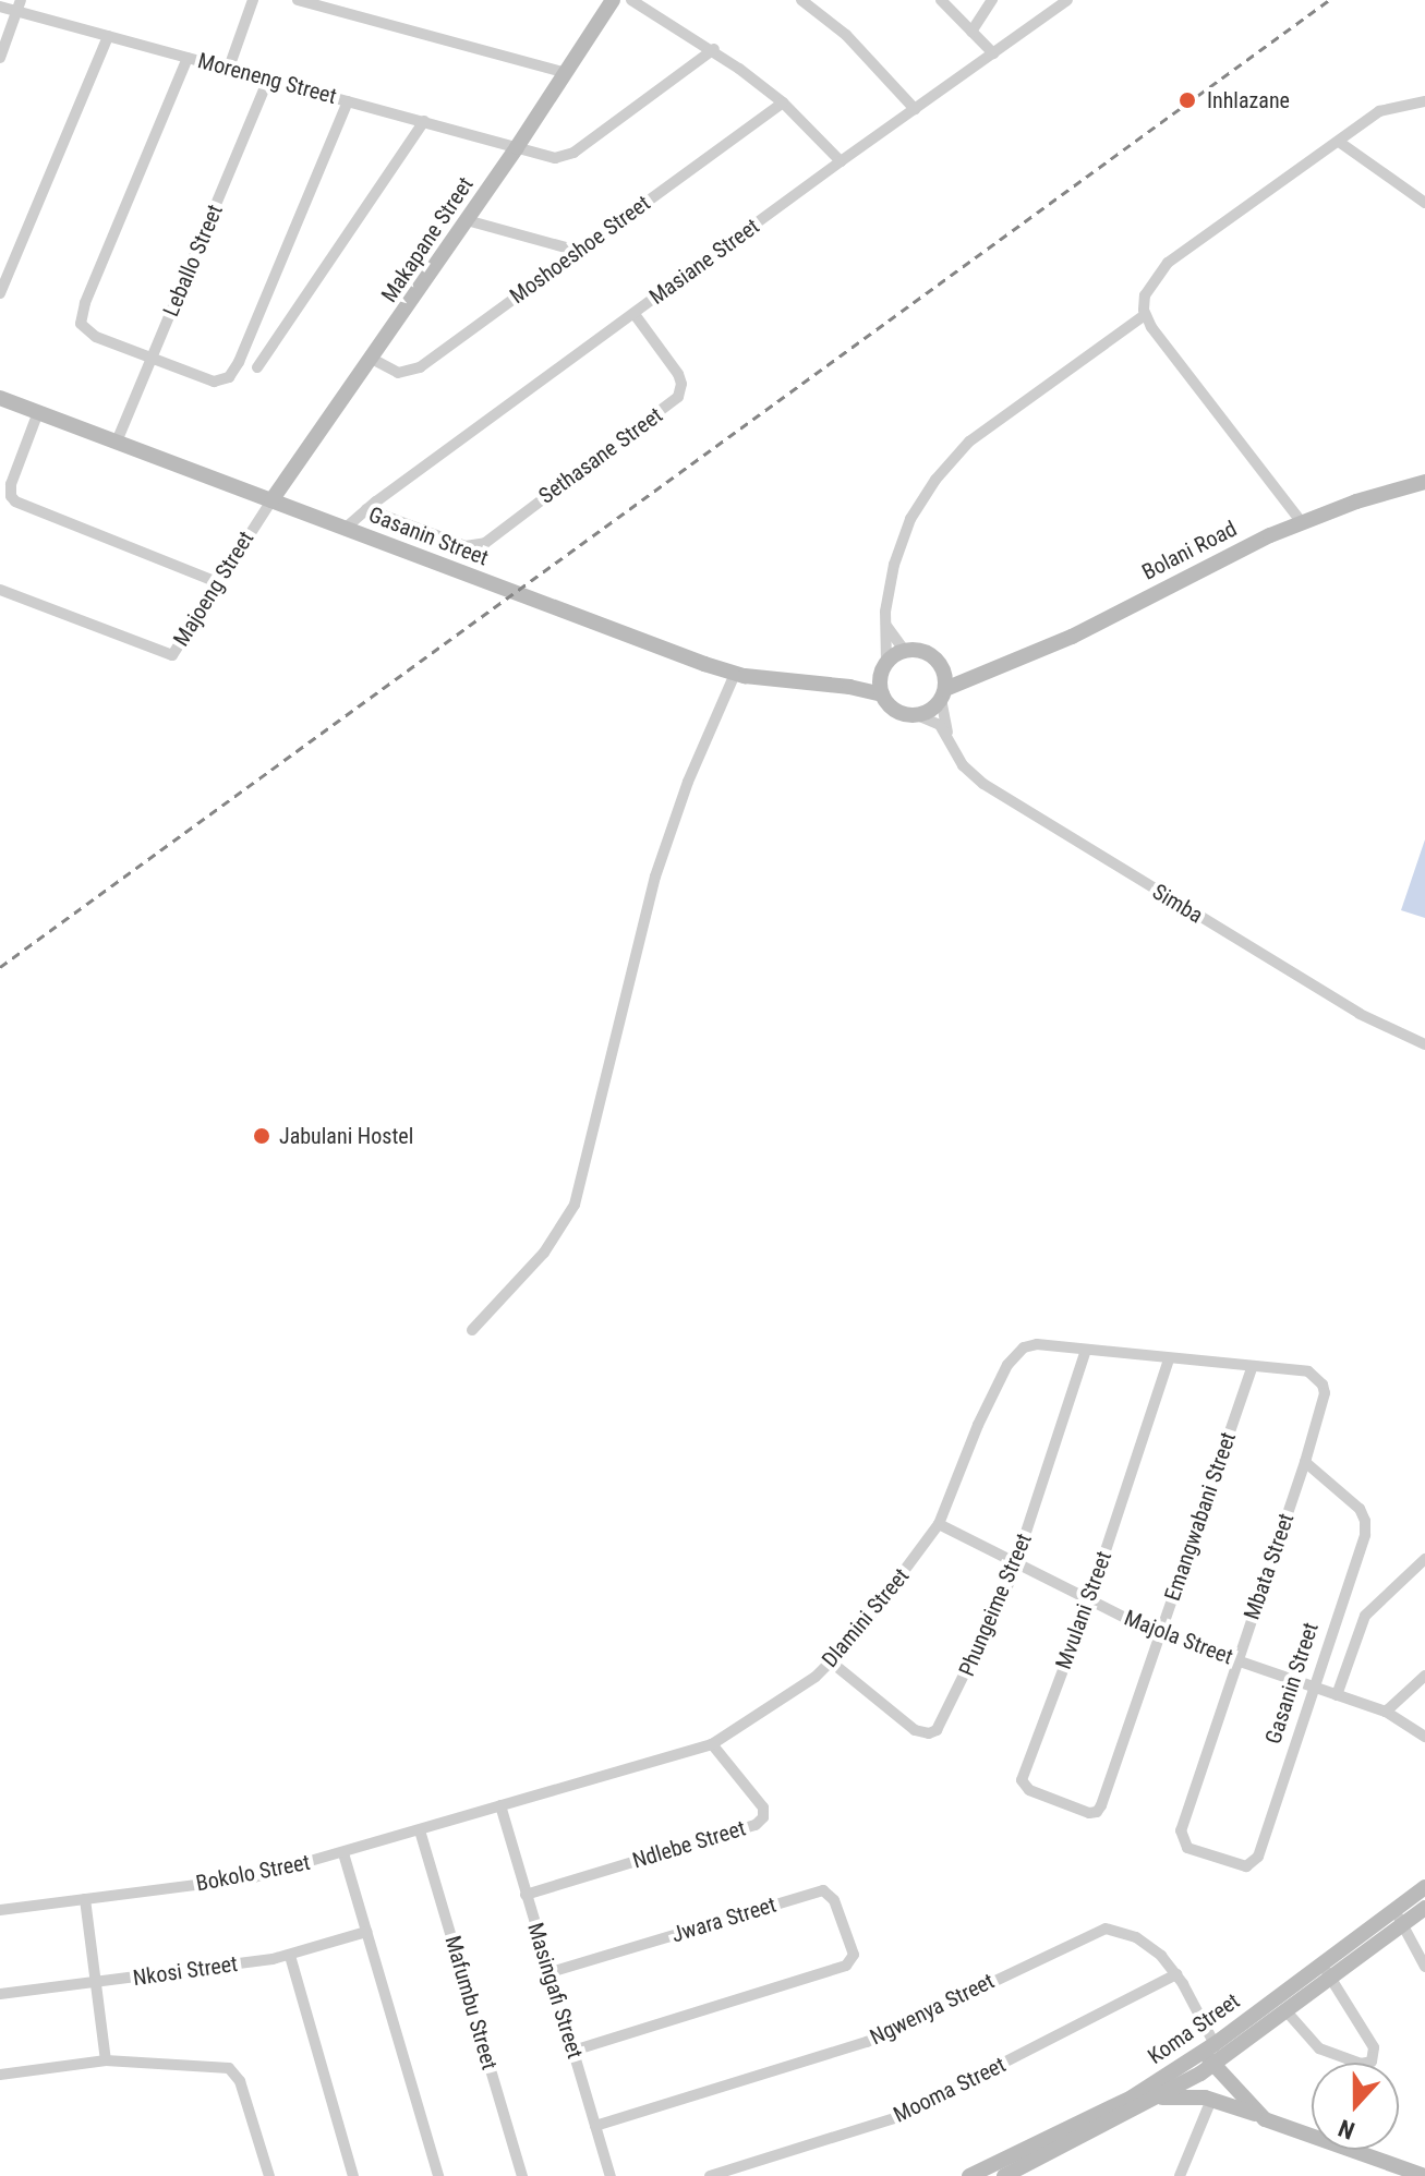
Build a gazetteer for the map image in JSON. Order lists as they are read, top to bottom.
{
  "streets": {
    "street": [
      "Moreneng Street",
      "Makapane Street",
      "Moshoeshoe Street",
      "Leballo Street",
      "Masiane Street",
      "Sethasane Street",
      "Gasanin Street",
      "Bolani Road",
      "Majoeng Street",
      "Simba",
      "Emangwabani Street",
      "Mbata Street",
      "Phungeime Street",
      "Mvulani Street",
      "Dlamini Street",
      "Majola Street",
      "Ndlebe Street",
      "Bokolo Street",
      "Jwara Street",
      "Nkosi Street",
      "Masingafi Street",
      "Mafumbu Street",
      "Ngwenya Street",
      "Koma Street",
      "Mooma Street"
    ]
  },
  "crossings": [
    ["Moreneng Street", "Makapane Street"],
    ["Moreneng Street", "Leballo Street"],
    ["Makapane Street", "Moshoeshoe Street"],
    ["Makapane Street", "Gasanin Street"],
    ["Makapane Street", "Majoeng Street"],
    ["Leballo Street", "Gasanin Street"],
    ["Masiane Street", "Sethasane Street"],
    ["Masiane Street", "Gasanin Street"],
    ["Gasanin Street", "Bolani Road"],
    ["Gasanin Street", "Majoeng Street"],
    ["Gasanin Street", "Mbata Street"],
    ["Gasanin Street", "Majola Street"],
    ["Emangwabani Street", "Mbata Street"],
    ["Emangwabani Street", "Mvulani Street"],
    ["Emangwabani Street", "Majola Street"],
    ["Mbata Street", "Majola Street"],
    ["Phungeime Street", "Dlamini Street"],
    ["Phungeime Street", "Majola Street"],
    ["Mvulani Street", "Majola Street"],
    ["Dlamini Street", "Majola Street"],
    ["Dlamini Street", "Ndlebe Street"],
    ["Dlamini Street", "Bokolo Street"],
    ["Dlamini Street", "Masingafi Street"],
    ["Ndlebe Street", "Masingafi Street"],
    ["Bokolo Street", "Masingafi Street"],
    ["Bokolo Street", "Mafumbu Street"],
    ["Jwara Street", "Masingafi Street"],
    ["Masingafi Street", "Ngwenya Street"],
    ["Ngwenya Street", "Koma Street"],
    ["Ngwenya Street", "Mooma Street"]
  ],
  "places": ["Inhlazane", "Jabulani Hostel"],
  "north": "bottom"
}
